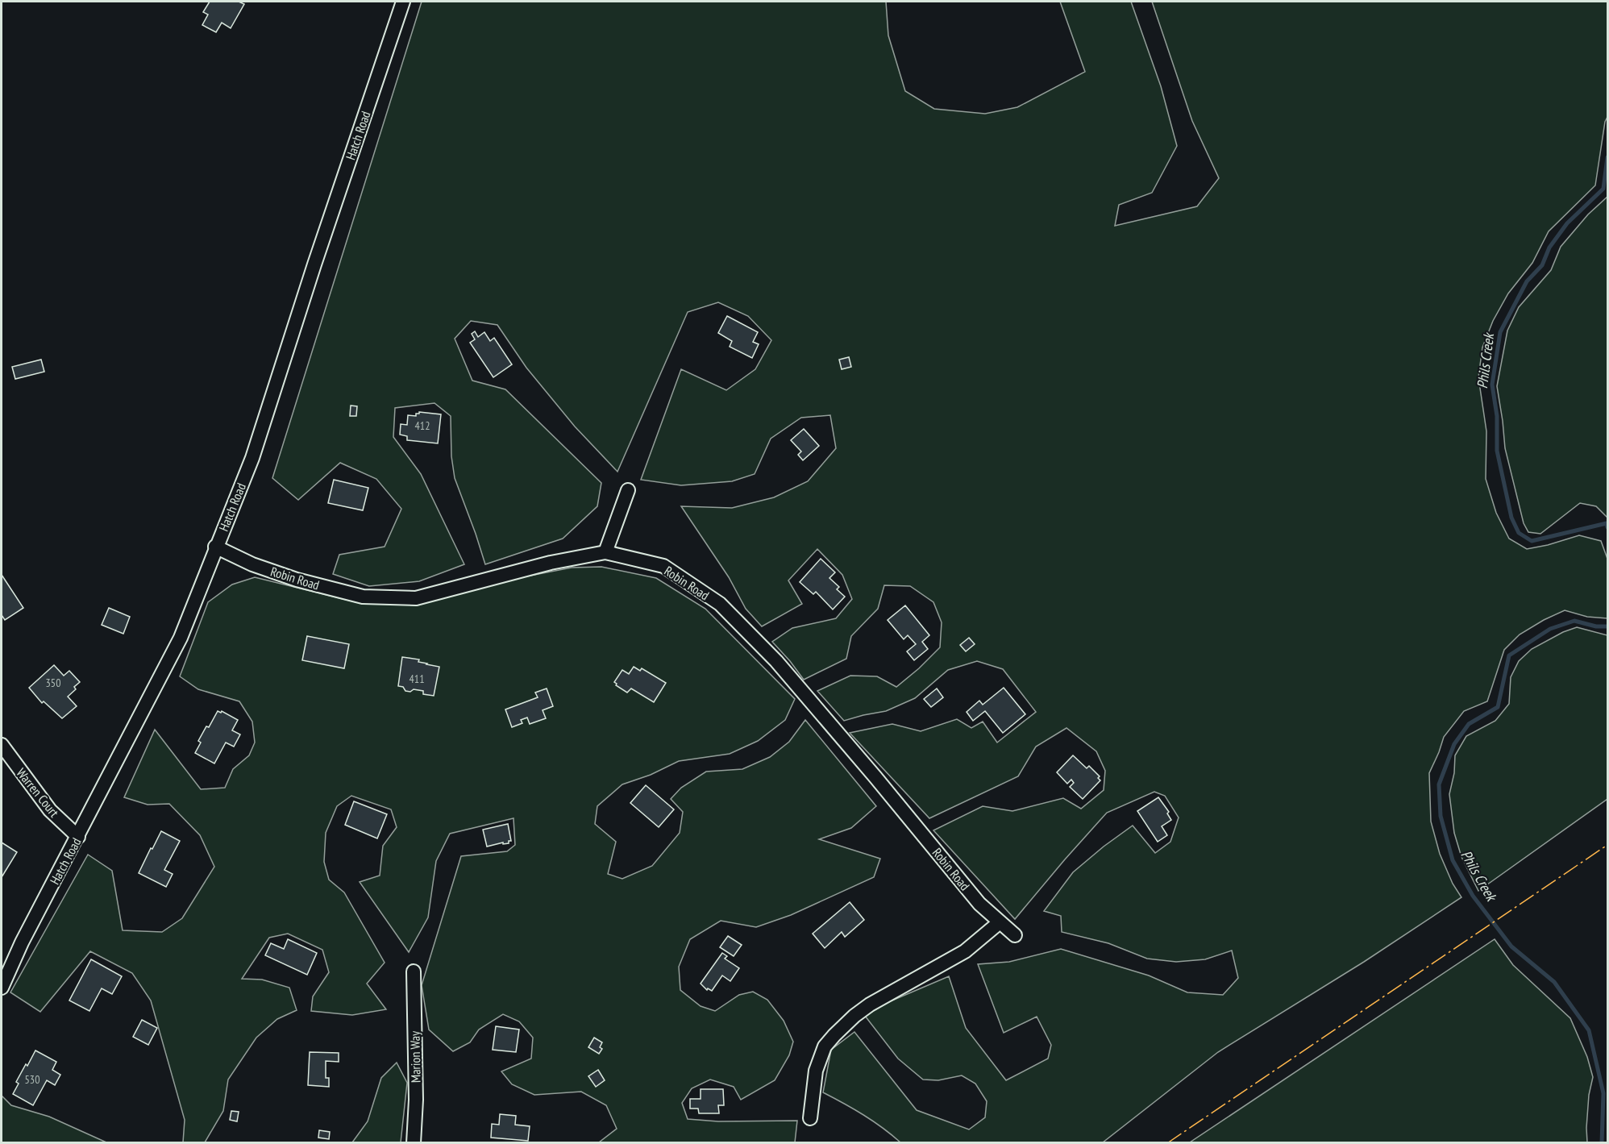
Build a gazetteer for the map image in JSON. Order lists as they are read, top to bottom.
{
  "streets": {
    "street": [
      "Hatch Road",
      "Robin Road",
      "Warren Court",
      "Marion Way"
    ]
  },
  "crossings": [
    ["Hatch Road", "Robin Road"],
    ["Hatch Road", "Warren Court"]
  ],
  "water": ["Phils Creek"],
  "house_numbers": [
    "412",
    "411",
    "350",
    "530"
  ]
}
